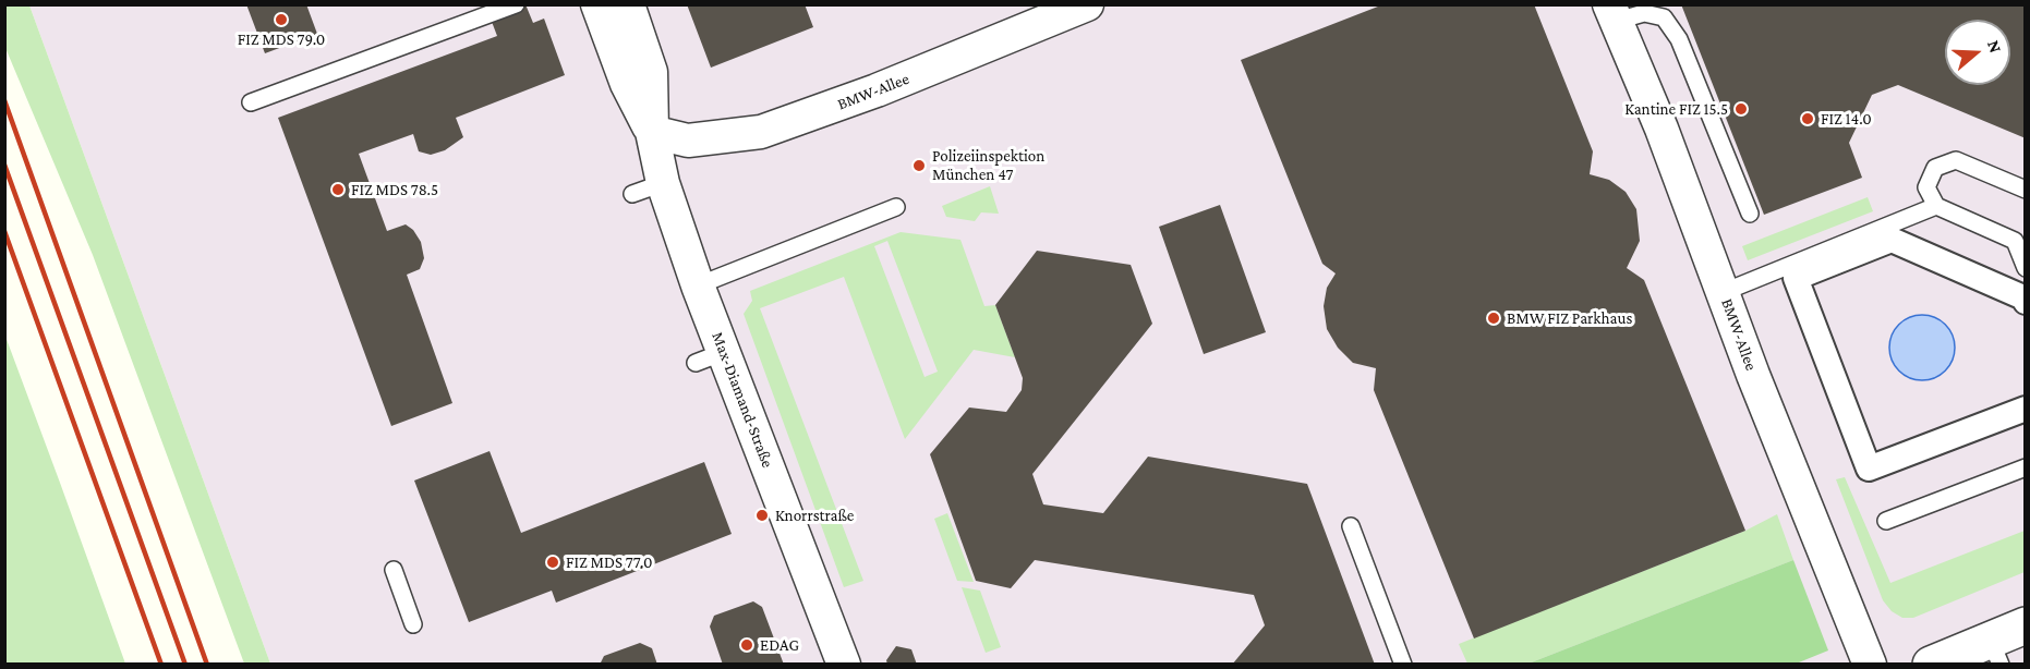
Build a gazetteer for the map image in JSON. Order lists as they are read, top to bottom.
{
  "streets": {
    "street": ["BMW-Allee", "Max-Diamand-Straße"]
  },
  "crossings": [
    ["BMW-Allee", "Max-Diamand-Straße"]
  ],
  "places": [
    "FIZ MDS 79.0",
    "Kantine FIZ 15.5",
    "FIZ 14.0",
    "Polizeiinspektion München 47",
    "FIZ MDS 78.5",
    "BMW FIZ Parkhaus",
    "Knorrstraße",
    "FIZ MDS 77.0",
    "EDAG"
  ],
  "north": "right"
}
